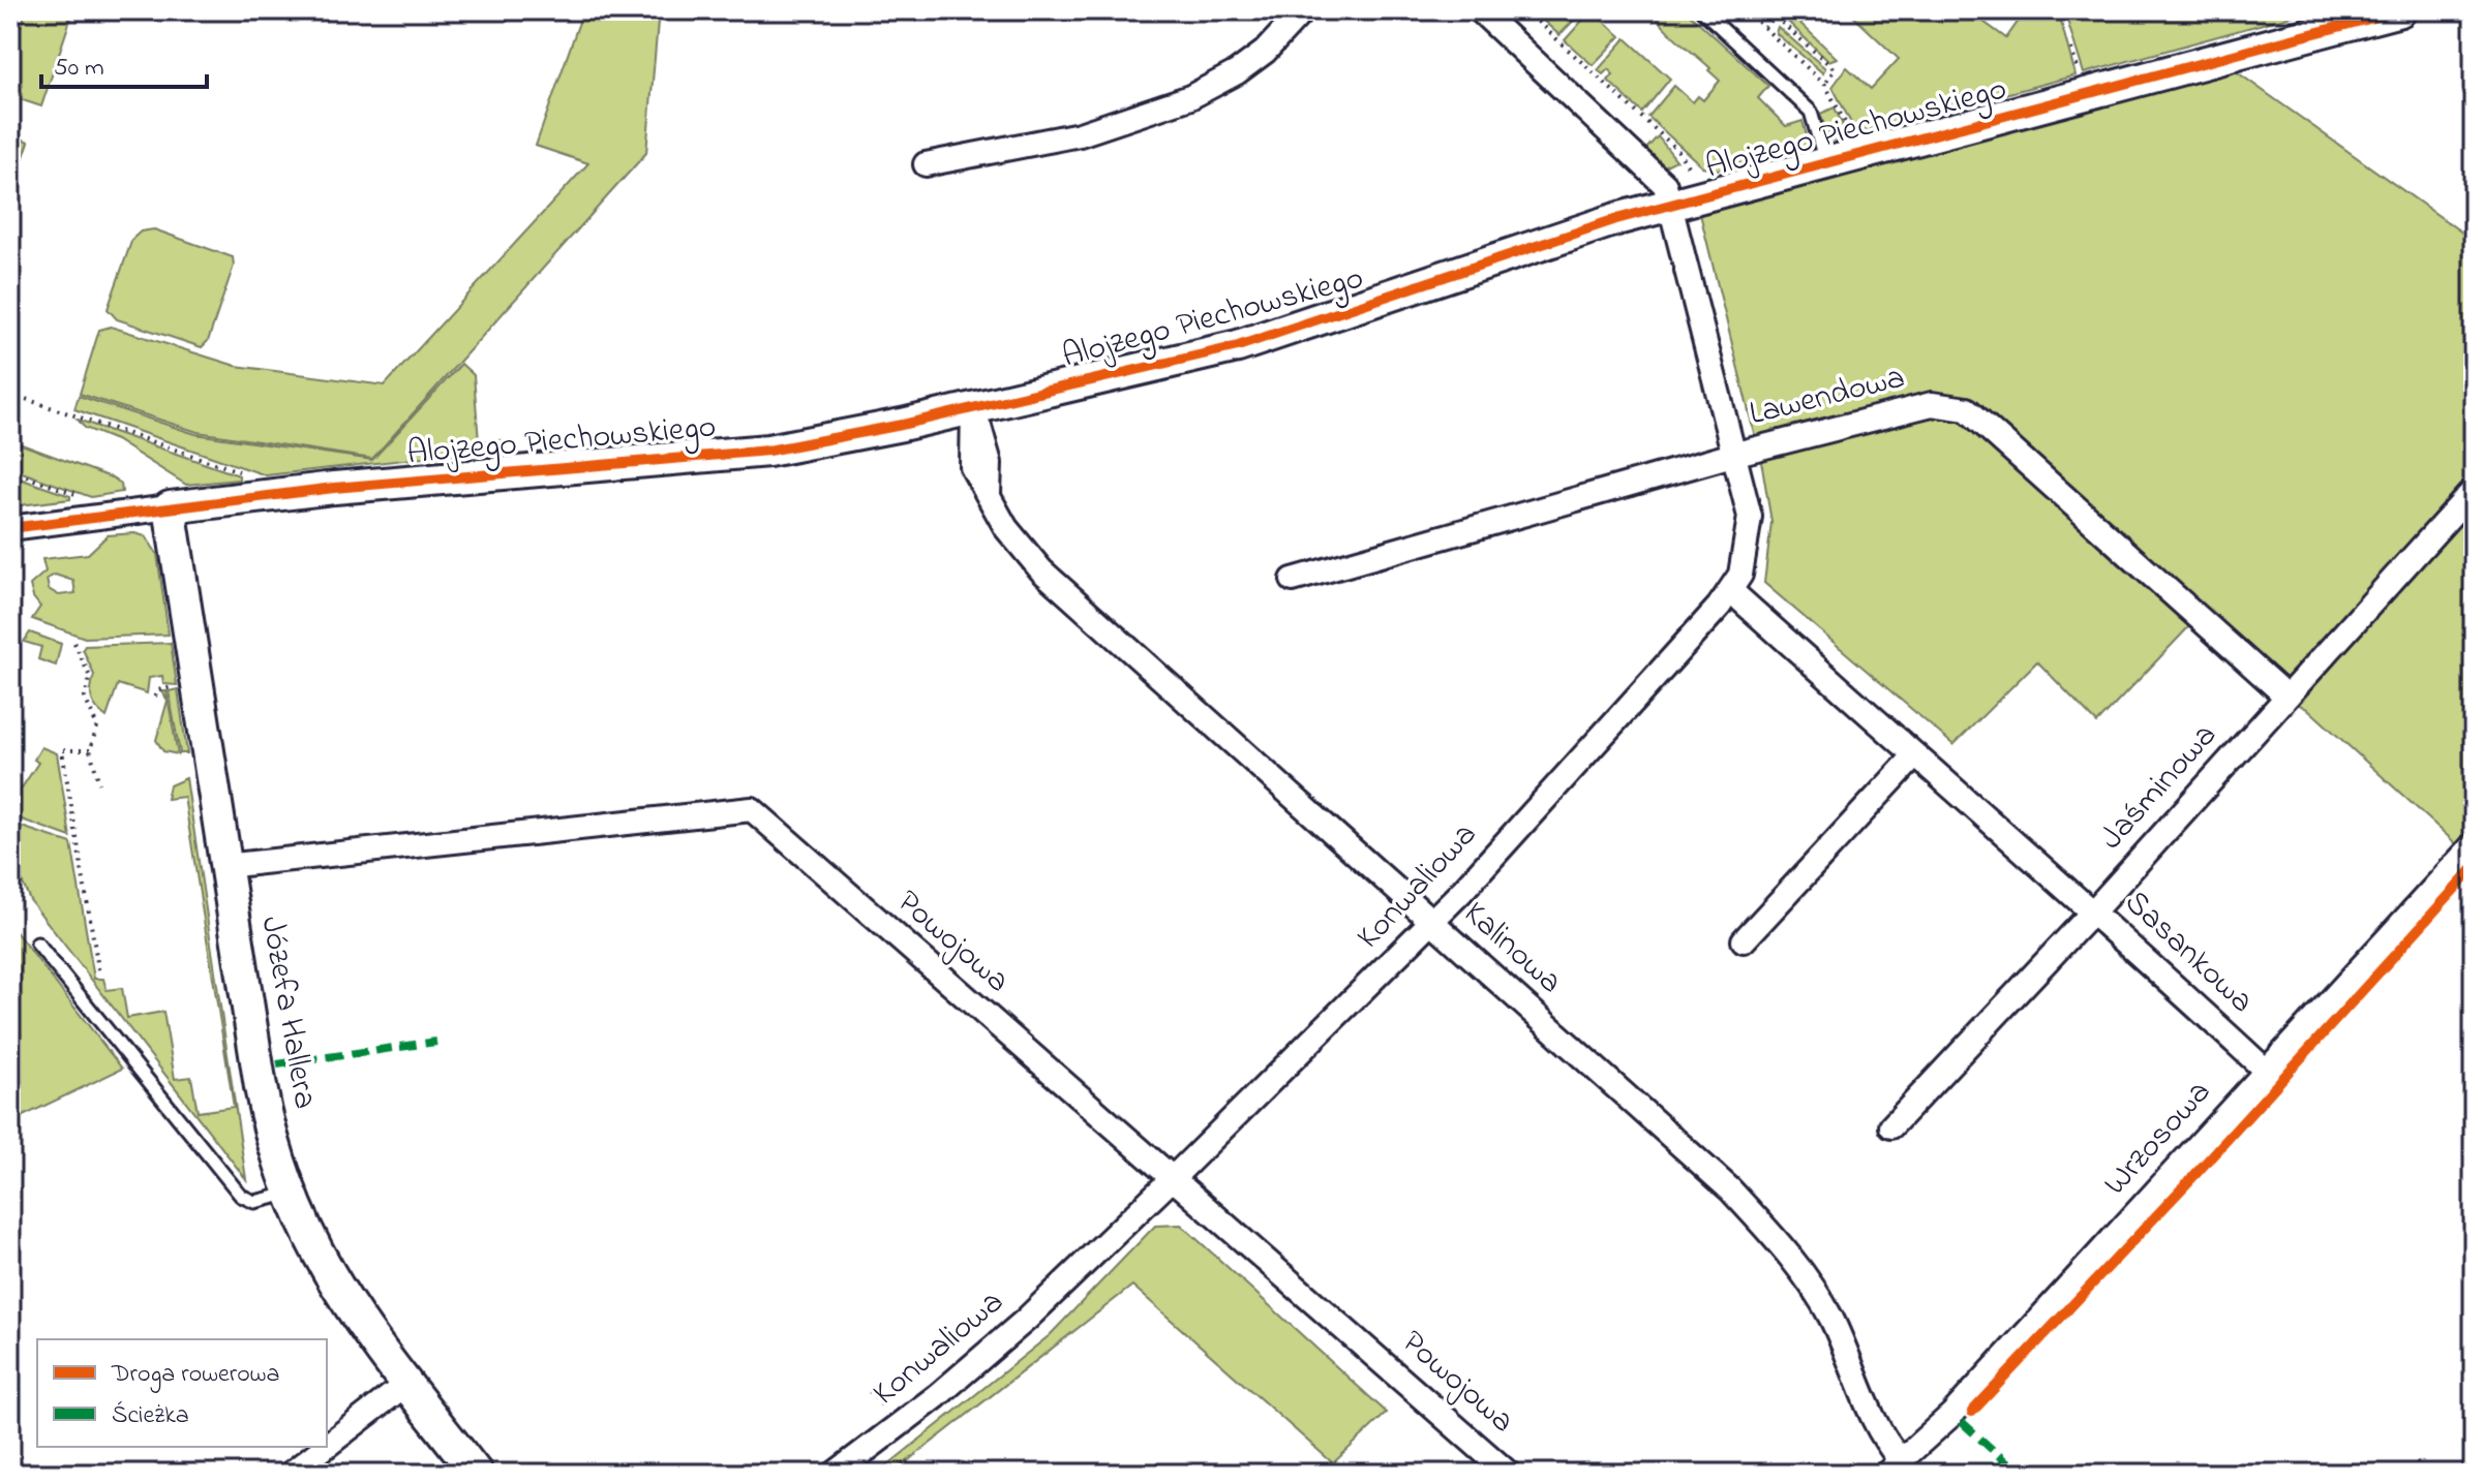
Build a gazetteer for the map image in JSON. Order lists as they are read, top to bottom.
{
  "streets": {
    "street": [
      "Alojzego Piechowskiego",
      "Lawendowa",
      "Jaśminowa",
      "Konwaliowa",
      "Powojowa",
      "Kalinowa",
      "Sasankowa",
      "Józefa Hallera",
      "Wrzosowa"
    ]
  },
  "crossings": [
    ["Alojzego Piechowskiego", "Konwaliowa"],
    ["Alojzego Piechowskiego", "Kalinowa"],
    ["Alojzego Piechowskiego", "Józefa Hallera"],
    ["Lawendowa", "Jaśminowa"],
    ["Lawendowa", "Konwaliowa"],
    ["Jaśminowa", "Sasankowa"],
    ["Konwaliowa", "Powojowa"],
    ["Konwaliowa", "Kalinowa"],
    ["Konwaliowa", "Sasankowa"],
    ["Powojowa", "Józefa Hallera"],
    ["Kalinowa", "Wrzosowa"],
    ["Sasankowa", "Wrzosowa"]
  ],
  "legend": ["Droga rowerowa", "Ścieżka"],
  "scale_bar": "50 m"
}
